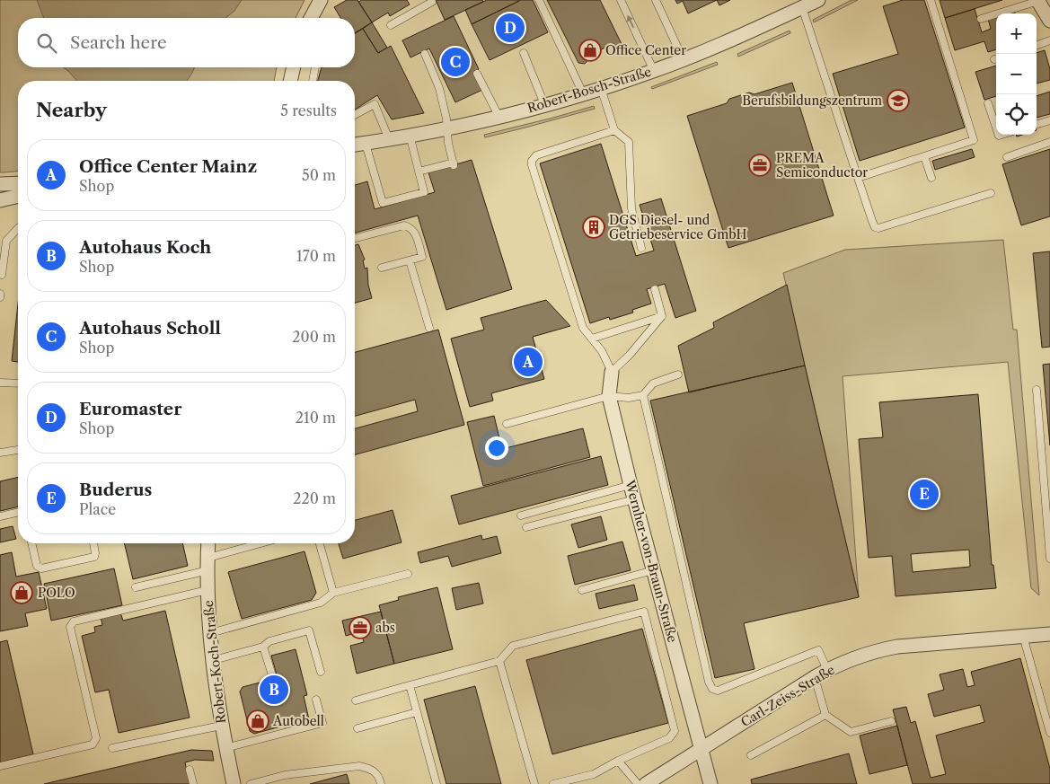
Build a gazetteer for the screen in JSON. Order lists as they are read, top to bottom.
{
  "streets": {
    "street": [
      "Robert-Bosch-Straße",
      "Wernher-von-Braun-Straße",
      "Robert-Koch-Straße",
      "Carl-Zeiss-Straße"
    ]
  },
  "crossings": [
    ["Wernher-von-Braun-Straße", "Carl-Zeiss-Straße"]
  ],
  "places": {
    "shop": ["Office Center", "POLO", "Autobell"],
    "school or university": ["Berufsbildungszentrum"],
    "office": ["PREMA Semiconductor", "abs"],
    "building": ["DGS Diesel- und Getriebeservice GmbH"]
  },
  "page": {
    "pins": [
      "D",
      "C",
      "A",
      "E",
      "B"
    ],
    "map_buttons": ["+", "−"],
    "search": "Search here",
    "heading": ["Nearby", "5 results"],
    "list": [
      {
        "mark": "A",
        "name": "Office Center Mainz",
        "note": "Shop",
        "value": "50 m"
      },
      {
        "mark": "B",
        "name": "Autohaus Koch",
        "note": "Shop",
        "value": "170 m"
      },
      {
        "mark": "C",
        "name": "Autohaus Scholl",
        "note": "Shop",
        "value": "200 m"
      },
      {
        "mark": "D",
        "name": "Euromaster",
        "note": "Shop",
        "value": "210 m"
      },
      {
        "mark": "E",
        "name": "Buderus",
        "note": "Place",
        "value": "220 m"
      }
    ]
  }
}
